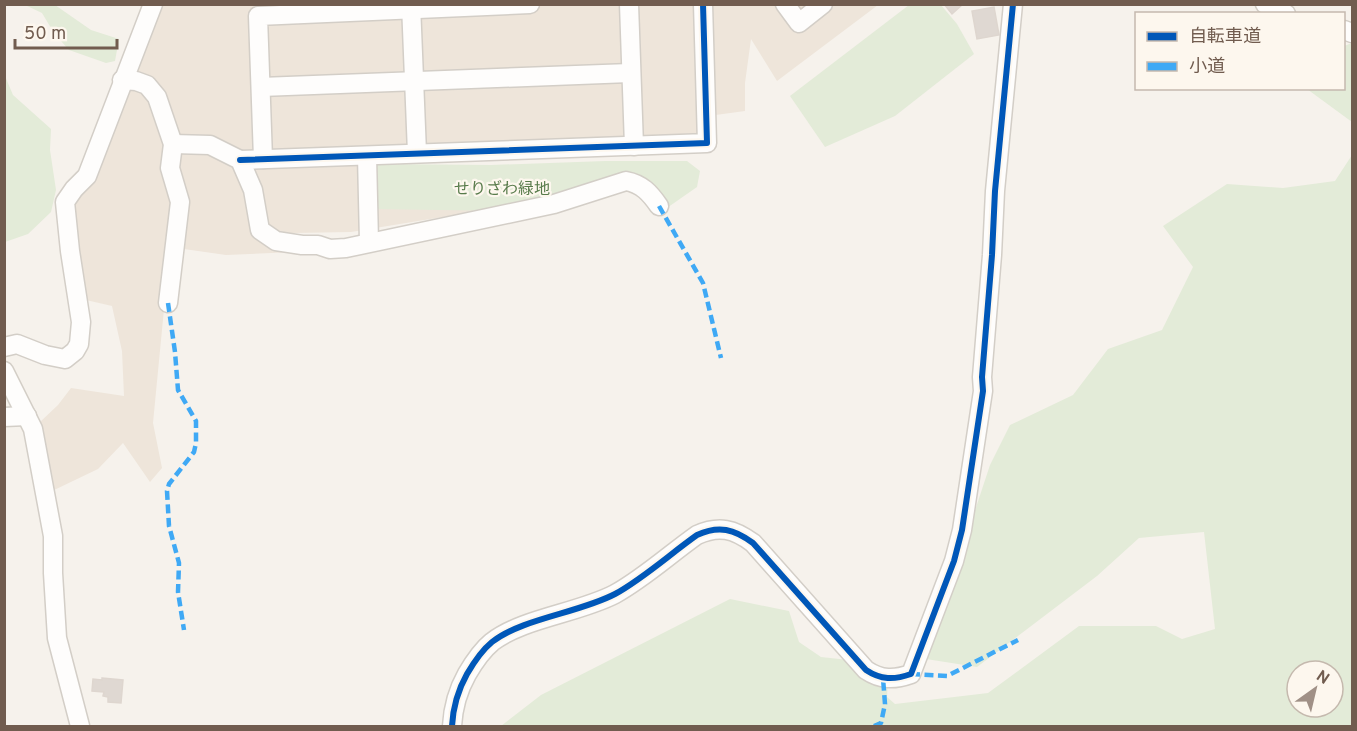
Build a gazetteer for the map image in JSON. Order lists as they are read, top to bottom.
{
  "parks": ["せりざわ緑地"],
  "legend": ["自転車道", "小道"],
  "scale_bar": "50 m",
  "north": "top right"
}
